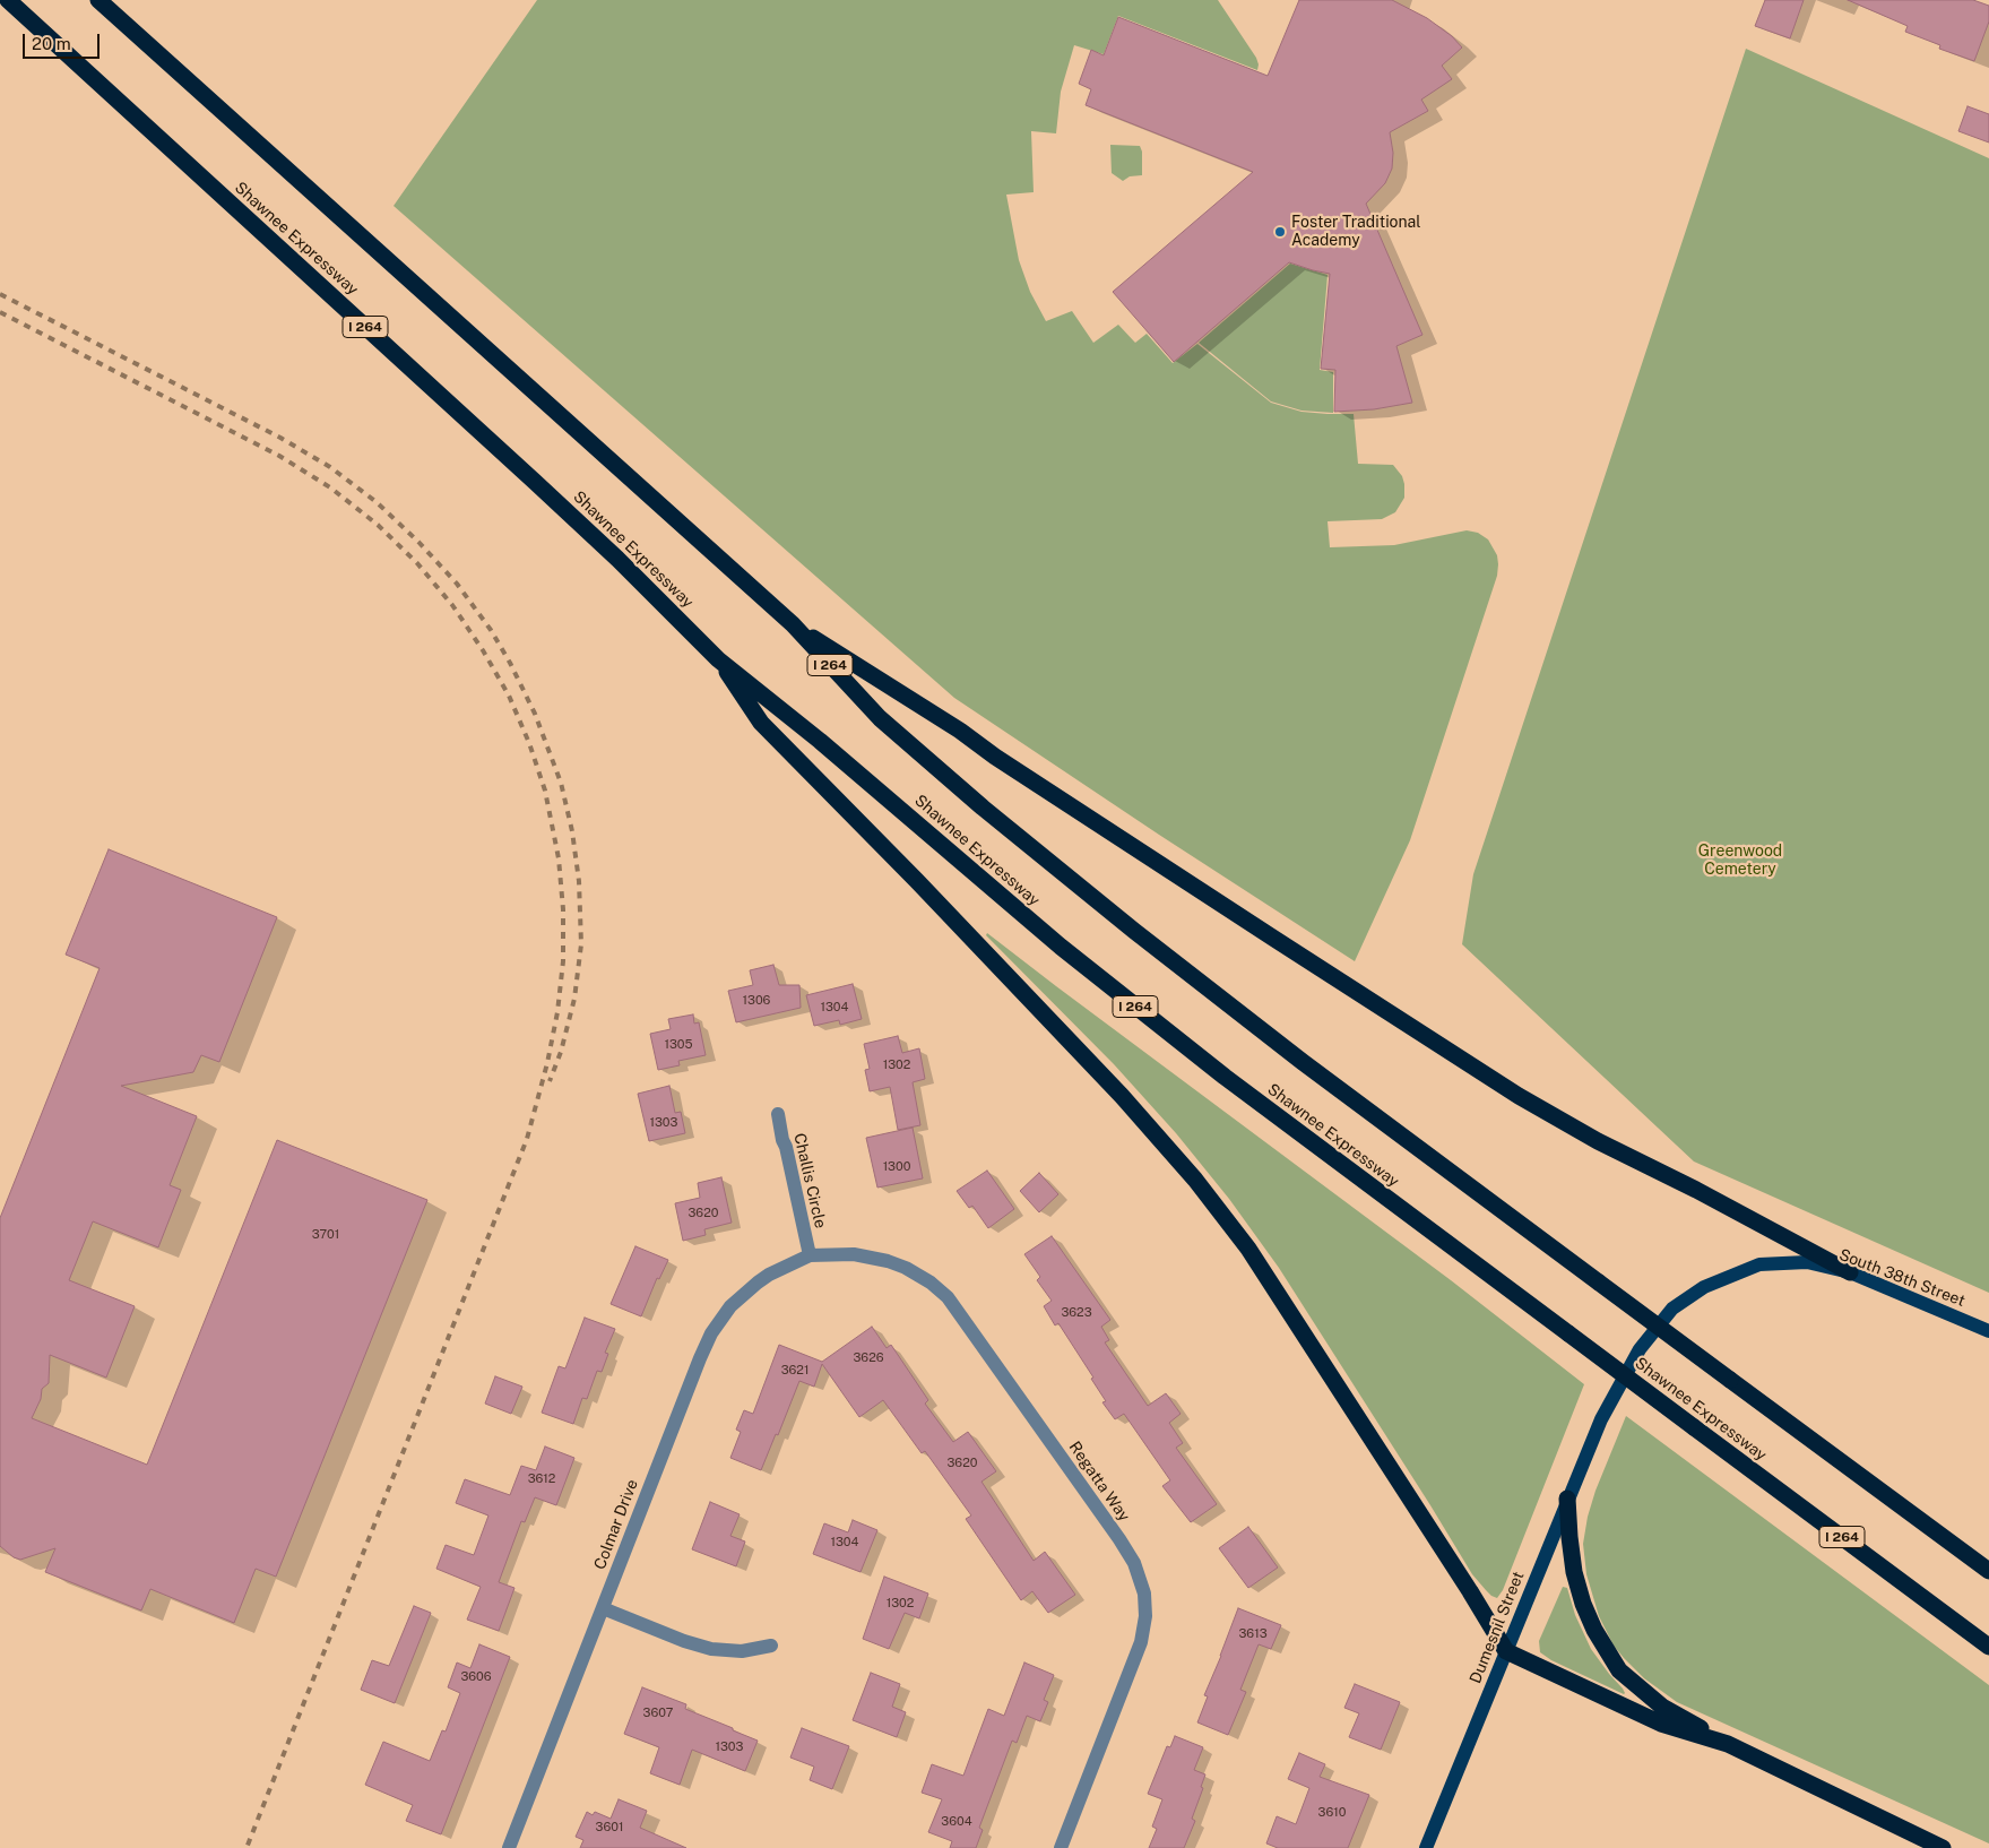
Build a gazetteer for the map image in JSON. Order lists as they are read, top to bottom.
{
  "streets": {
    "highway": ["Shawnee Expressway", "I 264"],
    "main road": ["South 38th Street", "Dumesnil Street"],
    "street": ["Challis Circle", "Regatta Way", "Colmar Drive"]
  },
  "crossings": [
    ["Challis Circle", "Regatta Way"],
    ["Challis Circle", "Colmar Drive"],
    ["South 38th Street", "Dumesnil Street"],
    ["Regatta Way", "Colmar Drive"]
  ],
  "parks": ["Greenwood Cemetery"],
  "places": ["Foster Traditional Academy"],
  "house_numbers": [
    "1306",
    "1304",
    "1305",
    "1302",
    "1303",
    "1300",
    "3620",
    "3701",
    "3623",
    "3626",
    "3621",
    "3620",
    "3612",
    "1304",
    "1302",
    "3613",
    "3606",
    "3607",
    "1303",
    "3610",
    "3604",
    "3601"
  ],
  "scale_bar": "20 m"
}
